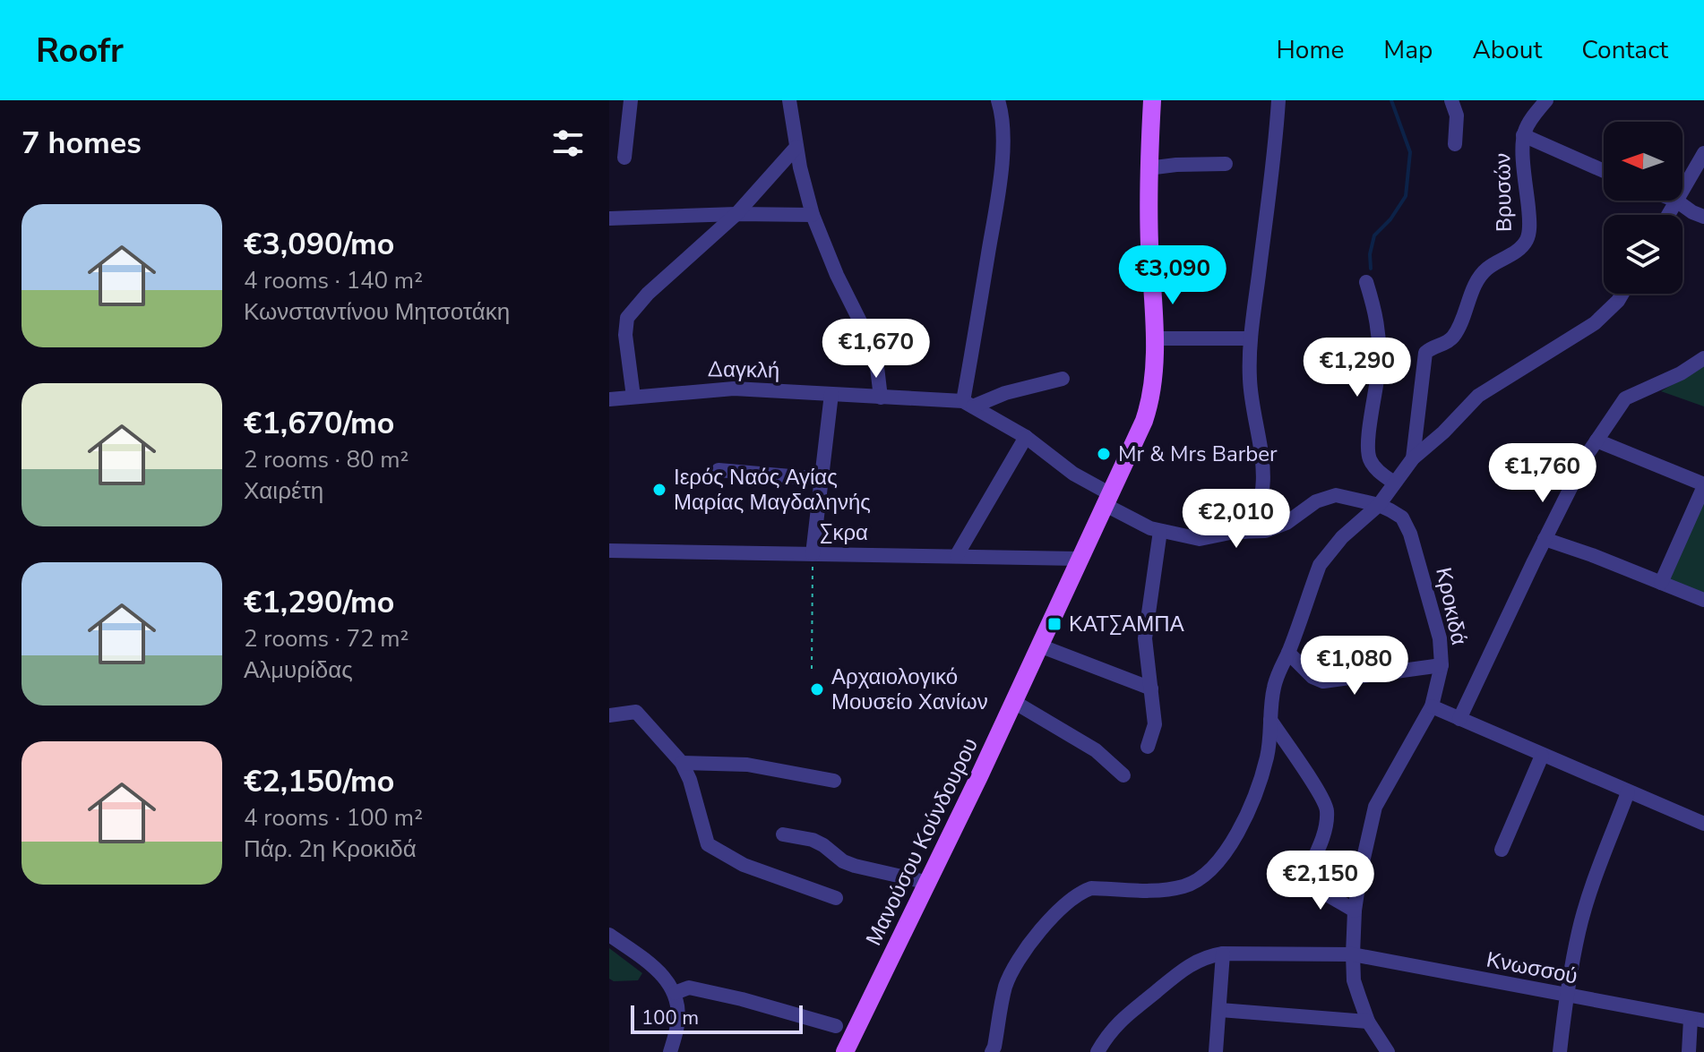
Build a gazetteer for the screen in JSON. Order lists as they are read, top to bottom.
{
  "streets": {
    "main road": ["Μανούσου Κούνδουρου"],
    "street": [
      "Βρυσών",
      "Δαγκλή",
      "Σκρα",
      "Κροκιδά",
      "Κνωσσού"
    ]
  },
  "crossings": [
    ["Δαγκλή", "Κροκιδά"],
    ["Δαγκλή", "Μανούσου Κούνδουρου"],
    ["Σκρα", "Μανούσου Κούνδουρου"],
    ["Κροκιδά", "Κνωσσού"]
  ],
  "places": {
    "other": ["Mr & Mrs Barber", "Ιερός Ναός Αγίας Μαρίας Μαγδαληνής", "Αρχαιολογικό Μουσείο Χανίων"],
    "transit": ["ΚΑΤΣΑΜΠΑ"]
  },
  "scale_bar": "100 m",
  "north": "left",
  "page": {
    "header": "Roofr",
    "nav": [
      "Home",
      "Map",
      "About",
      "Contact"
    ],
    "heading": "7 homes",
    "list": [
      {
        "name": "€3,090/mo",
        "note": "4 rooms · 140 m² · Κωνσταντίνου Μητσοτάκη"
      },
      {
        "name": "€1,670/mo",
        "note": "2 rooms · 80 m² · Χαιρέτη"
      },
      {
        "name": "€1,290/mo",
        "note": "2 rooms · 72 m² · Αλμυρίδας"
      },
      {
        "name": "€2,150/mo",
        "note": "4 rooms · 100 m² · Πάρ. 2η Κροκιδά"
      }
    ],
    "price": [
      "€3,090",
      "€1,670",
      "€1,290",
      "€1,760",
      "€2,010",
      "€1,080",
      "€2,150"
    ],
    "scale": "100 m"
  }
}
